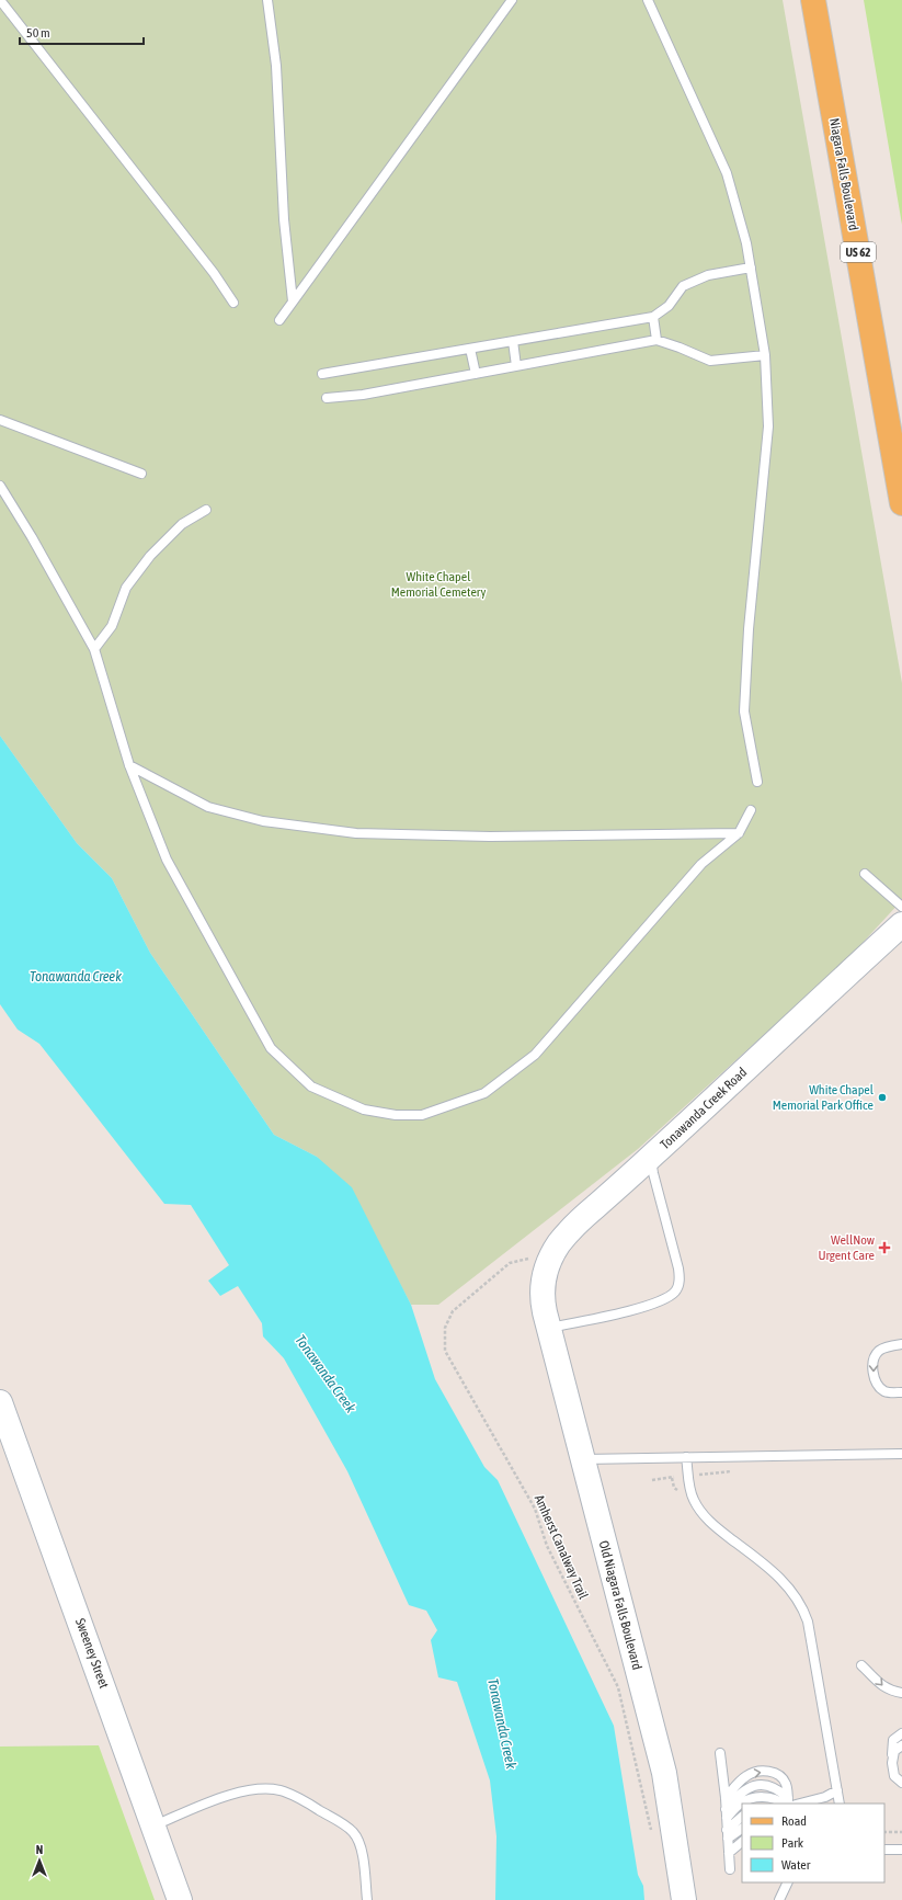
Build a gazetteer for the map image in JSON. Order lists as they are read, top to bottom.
{
  "streets": {
    "main road": ["Niagara Falls Boulevard", "US 62"],
    "street": ["Tonawanda Creek Road", "Old Niagara Falls Boulevard", "Sweeney Street"],
    "path": ["Amherst Canalway Trail"]
  },
  "crossings": [
    ["Tonawanda Creek Road", "Old Niagara Falls Boulevard"]
  ],
  "water": ["Tonawanda Creek"],
  "parks": ["White Chapel Memorial Cemetery"],
  "places": {
    "other": ["White Chapel Memorial Park Office"],
    "health": ["WellNow Urgent Care"]
  },
  "legend": ["Road", "Park", "Water"],
  "scale_bar": "50 m",
  "north": "top"
}
